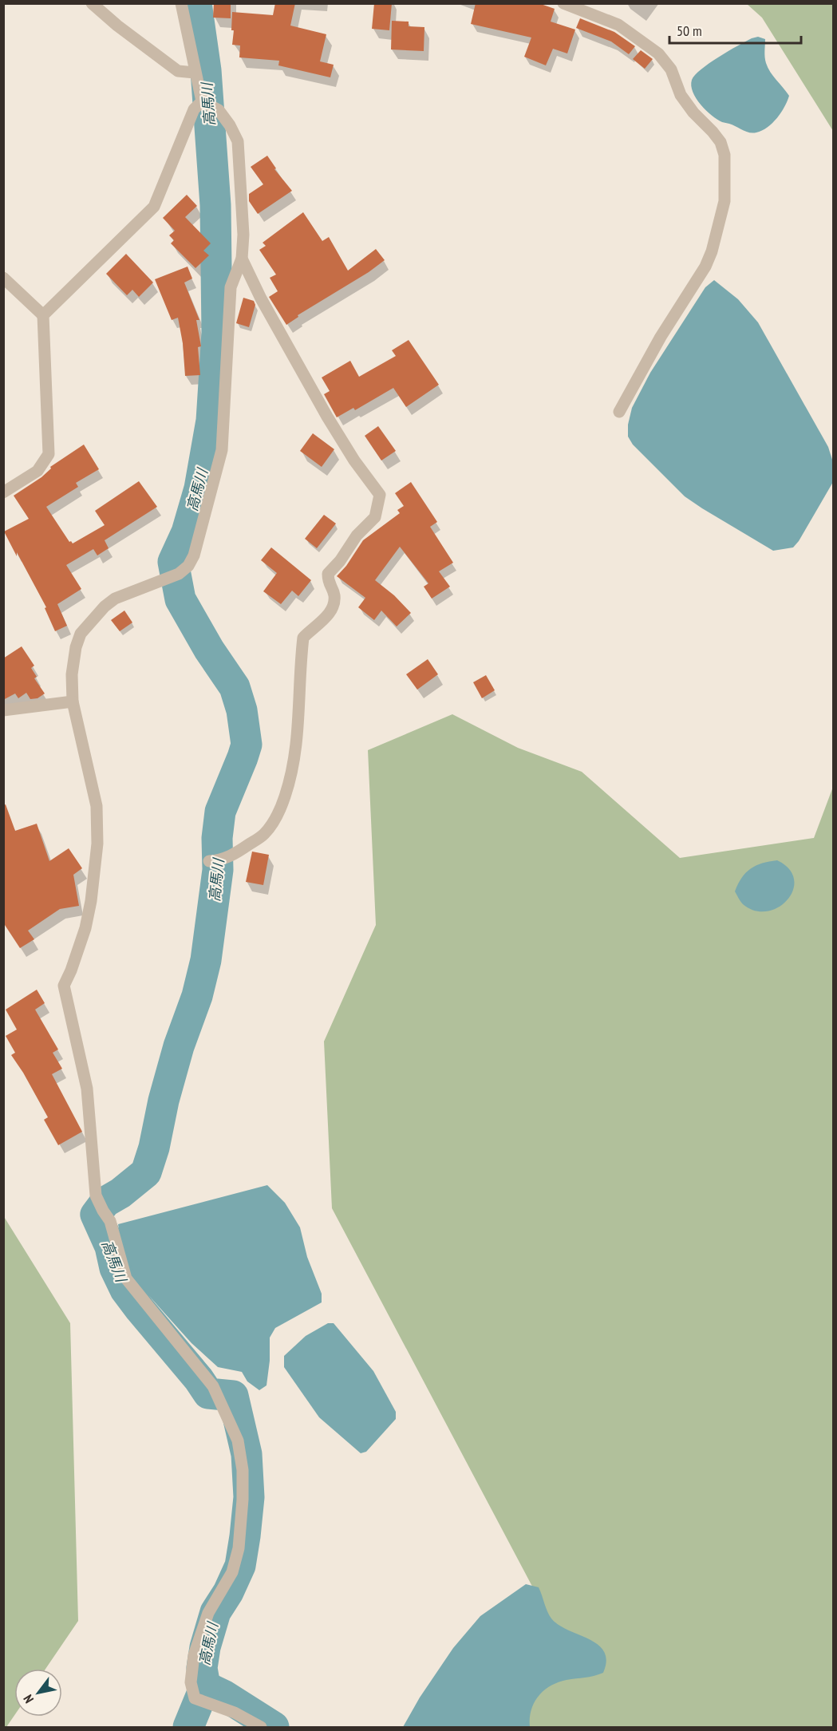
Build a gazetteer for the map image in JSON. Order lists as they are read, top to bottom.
{
  "water": ["高馬川"],
  "scale_bar": "50 m",
  "north": "bottom left"
}
